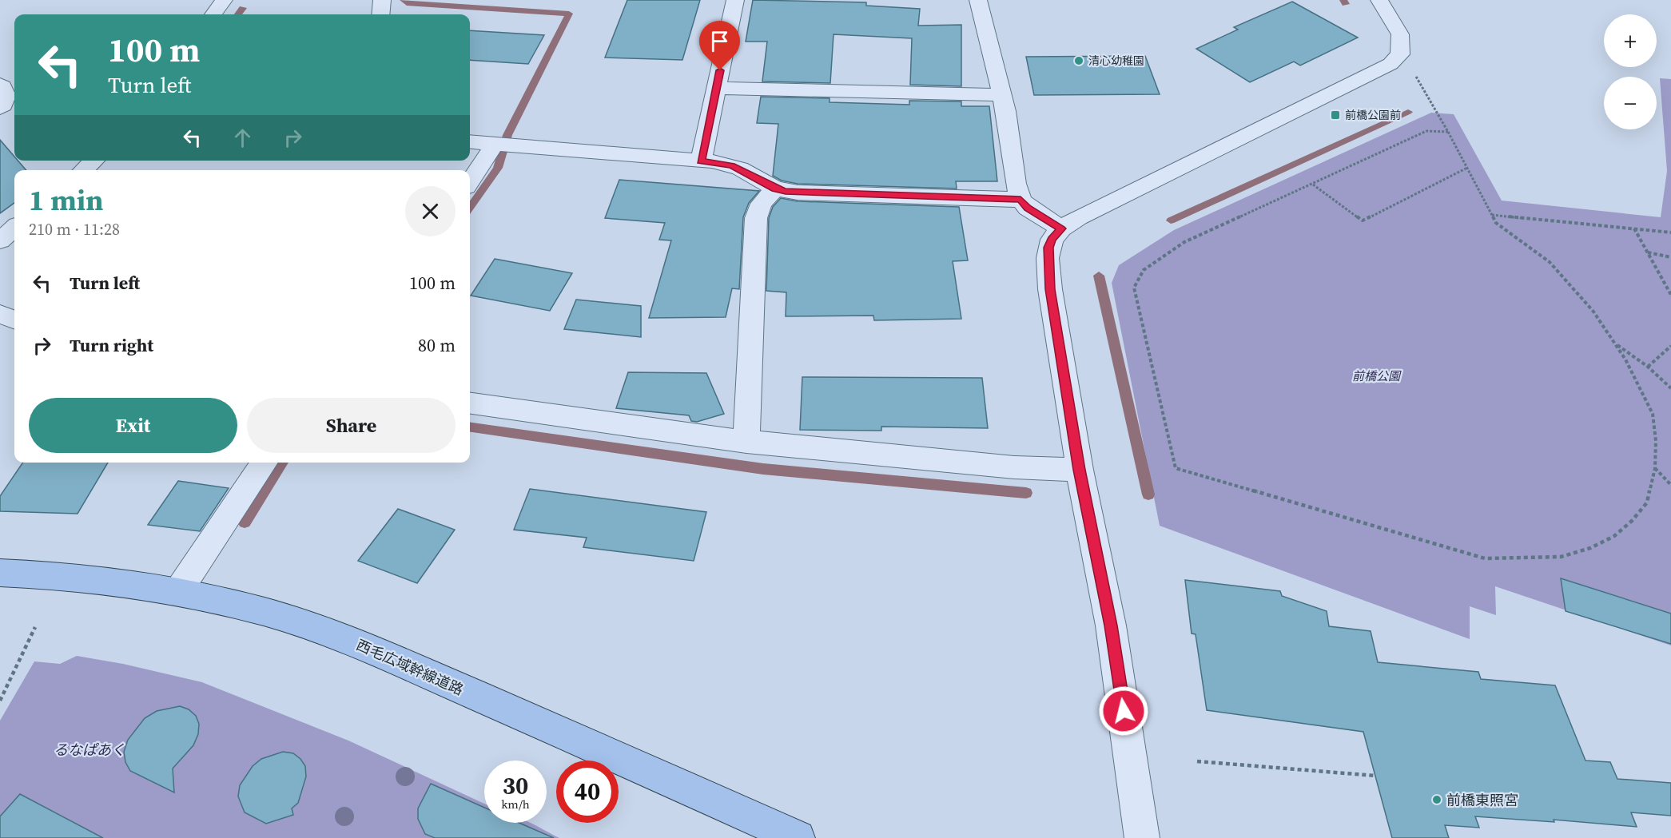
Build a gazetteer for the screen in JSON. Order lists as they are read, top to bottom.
{
  "streets": {
    "main road": ["西毛広域幹線道路"]
  },
  "parks": ["前橋公園", "るなぱあく"],
  "places": {
    "other": ["清心幼稚園", "前橋東照宮"],
    "transit": ["前橋公園前"]
  },
  "page": {
    "map_buttons": ["+", "−"],
    "turn": ["100 m", "Turn left"],
    "heading": ["1 min", "210 m · 11:28"],
    "list": [
      {
        "name": "Turn left",
        "value": "100 m"
      },
      {
        "name": "Turn right",
        "value": "80 m"
      }
    ],
    "buttons": ["Exit", "Share"],
    "speed": "30 km/h",
    "limit": "40"
  }
}
